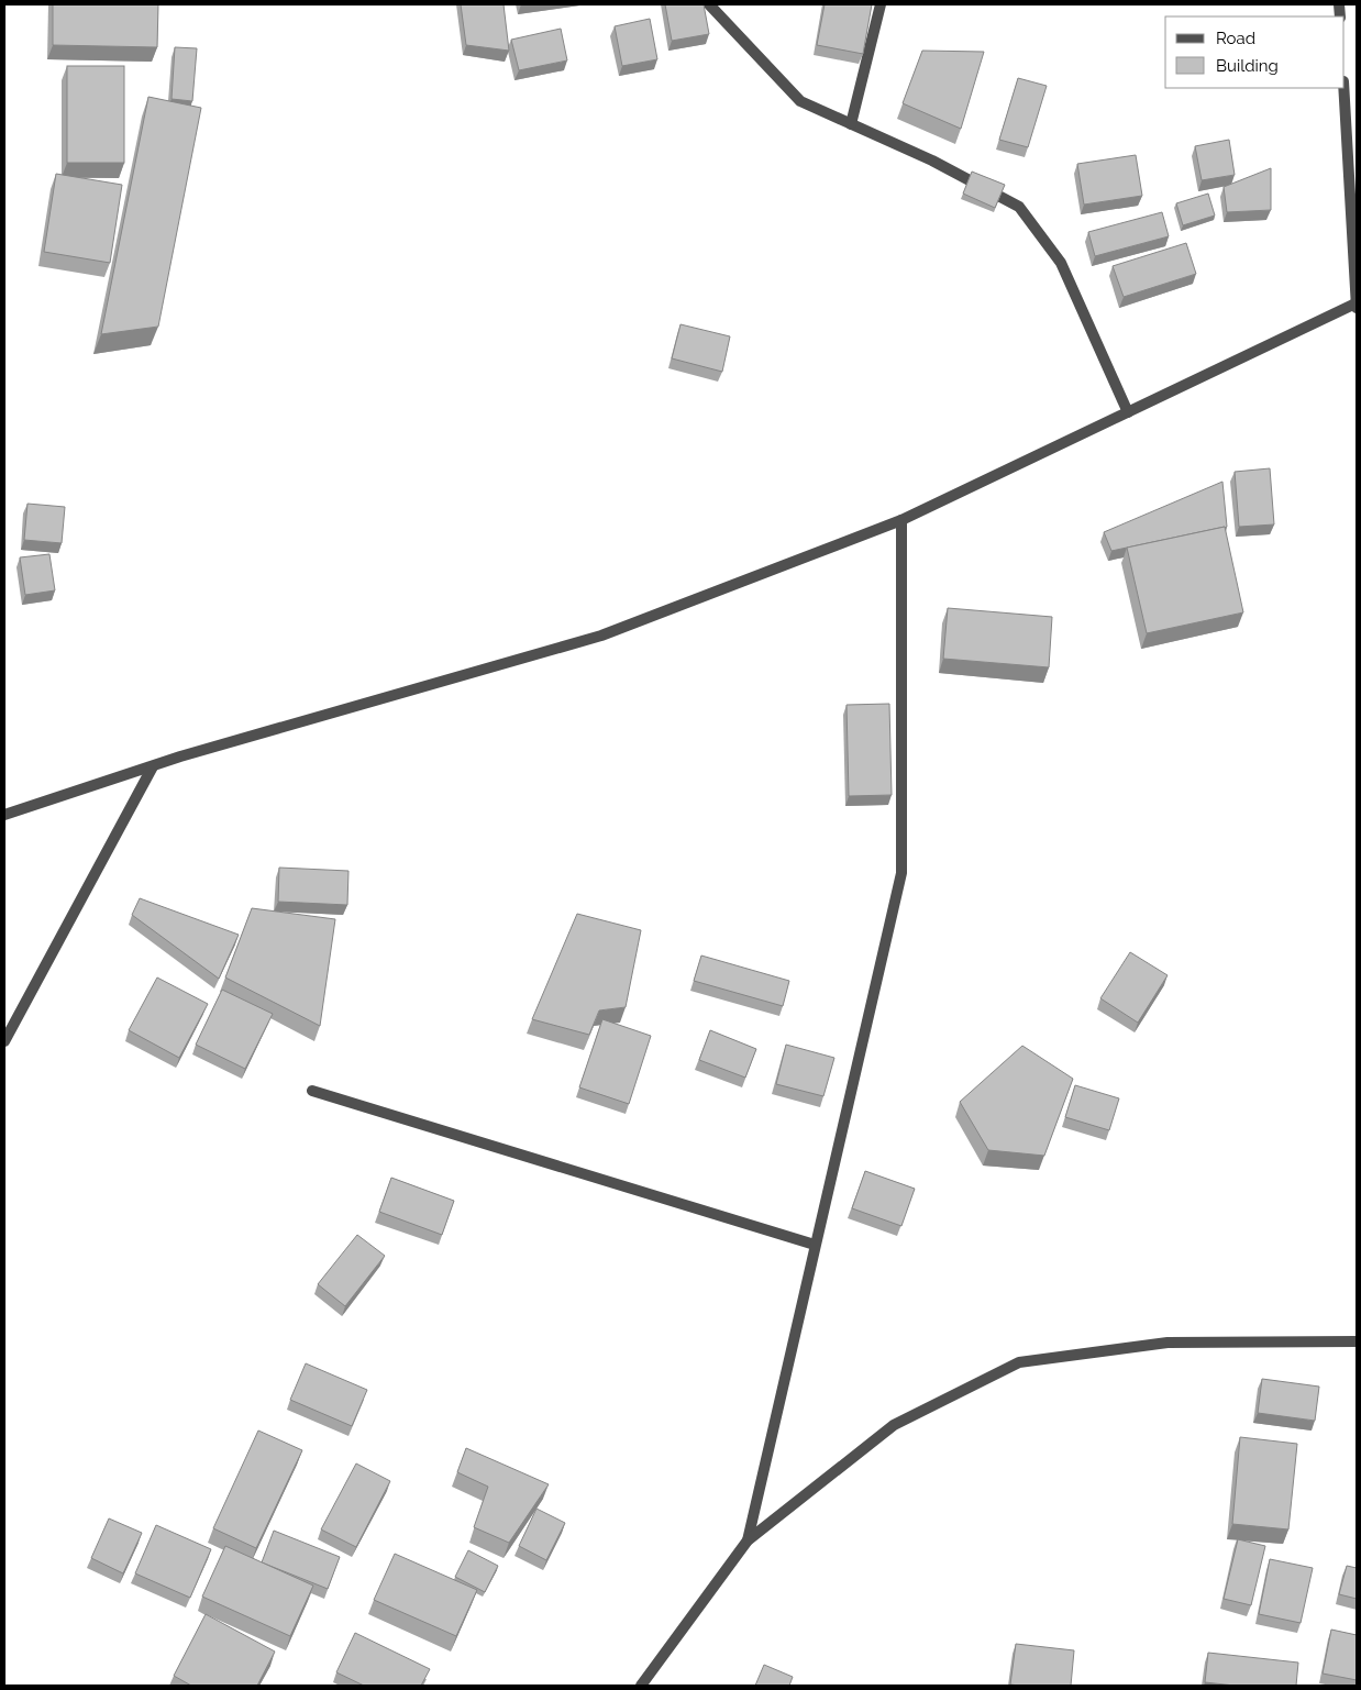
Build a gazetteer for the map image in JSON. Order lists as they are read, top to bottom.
{
  "legend": ["Road", "Building"]
}
